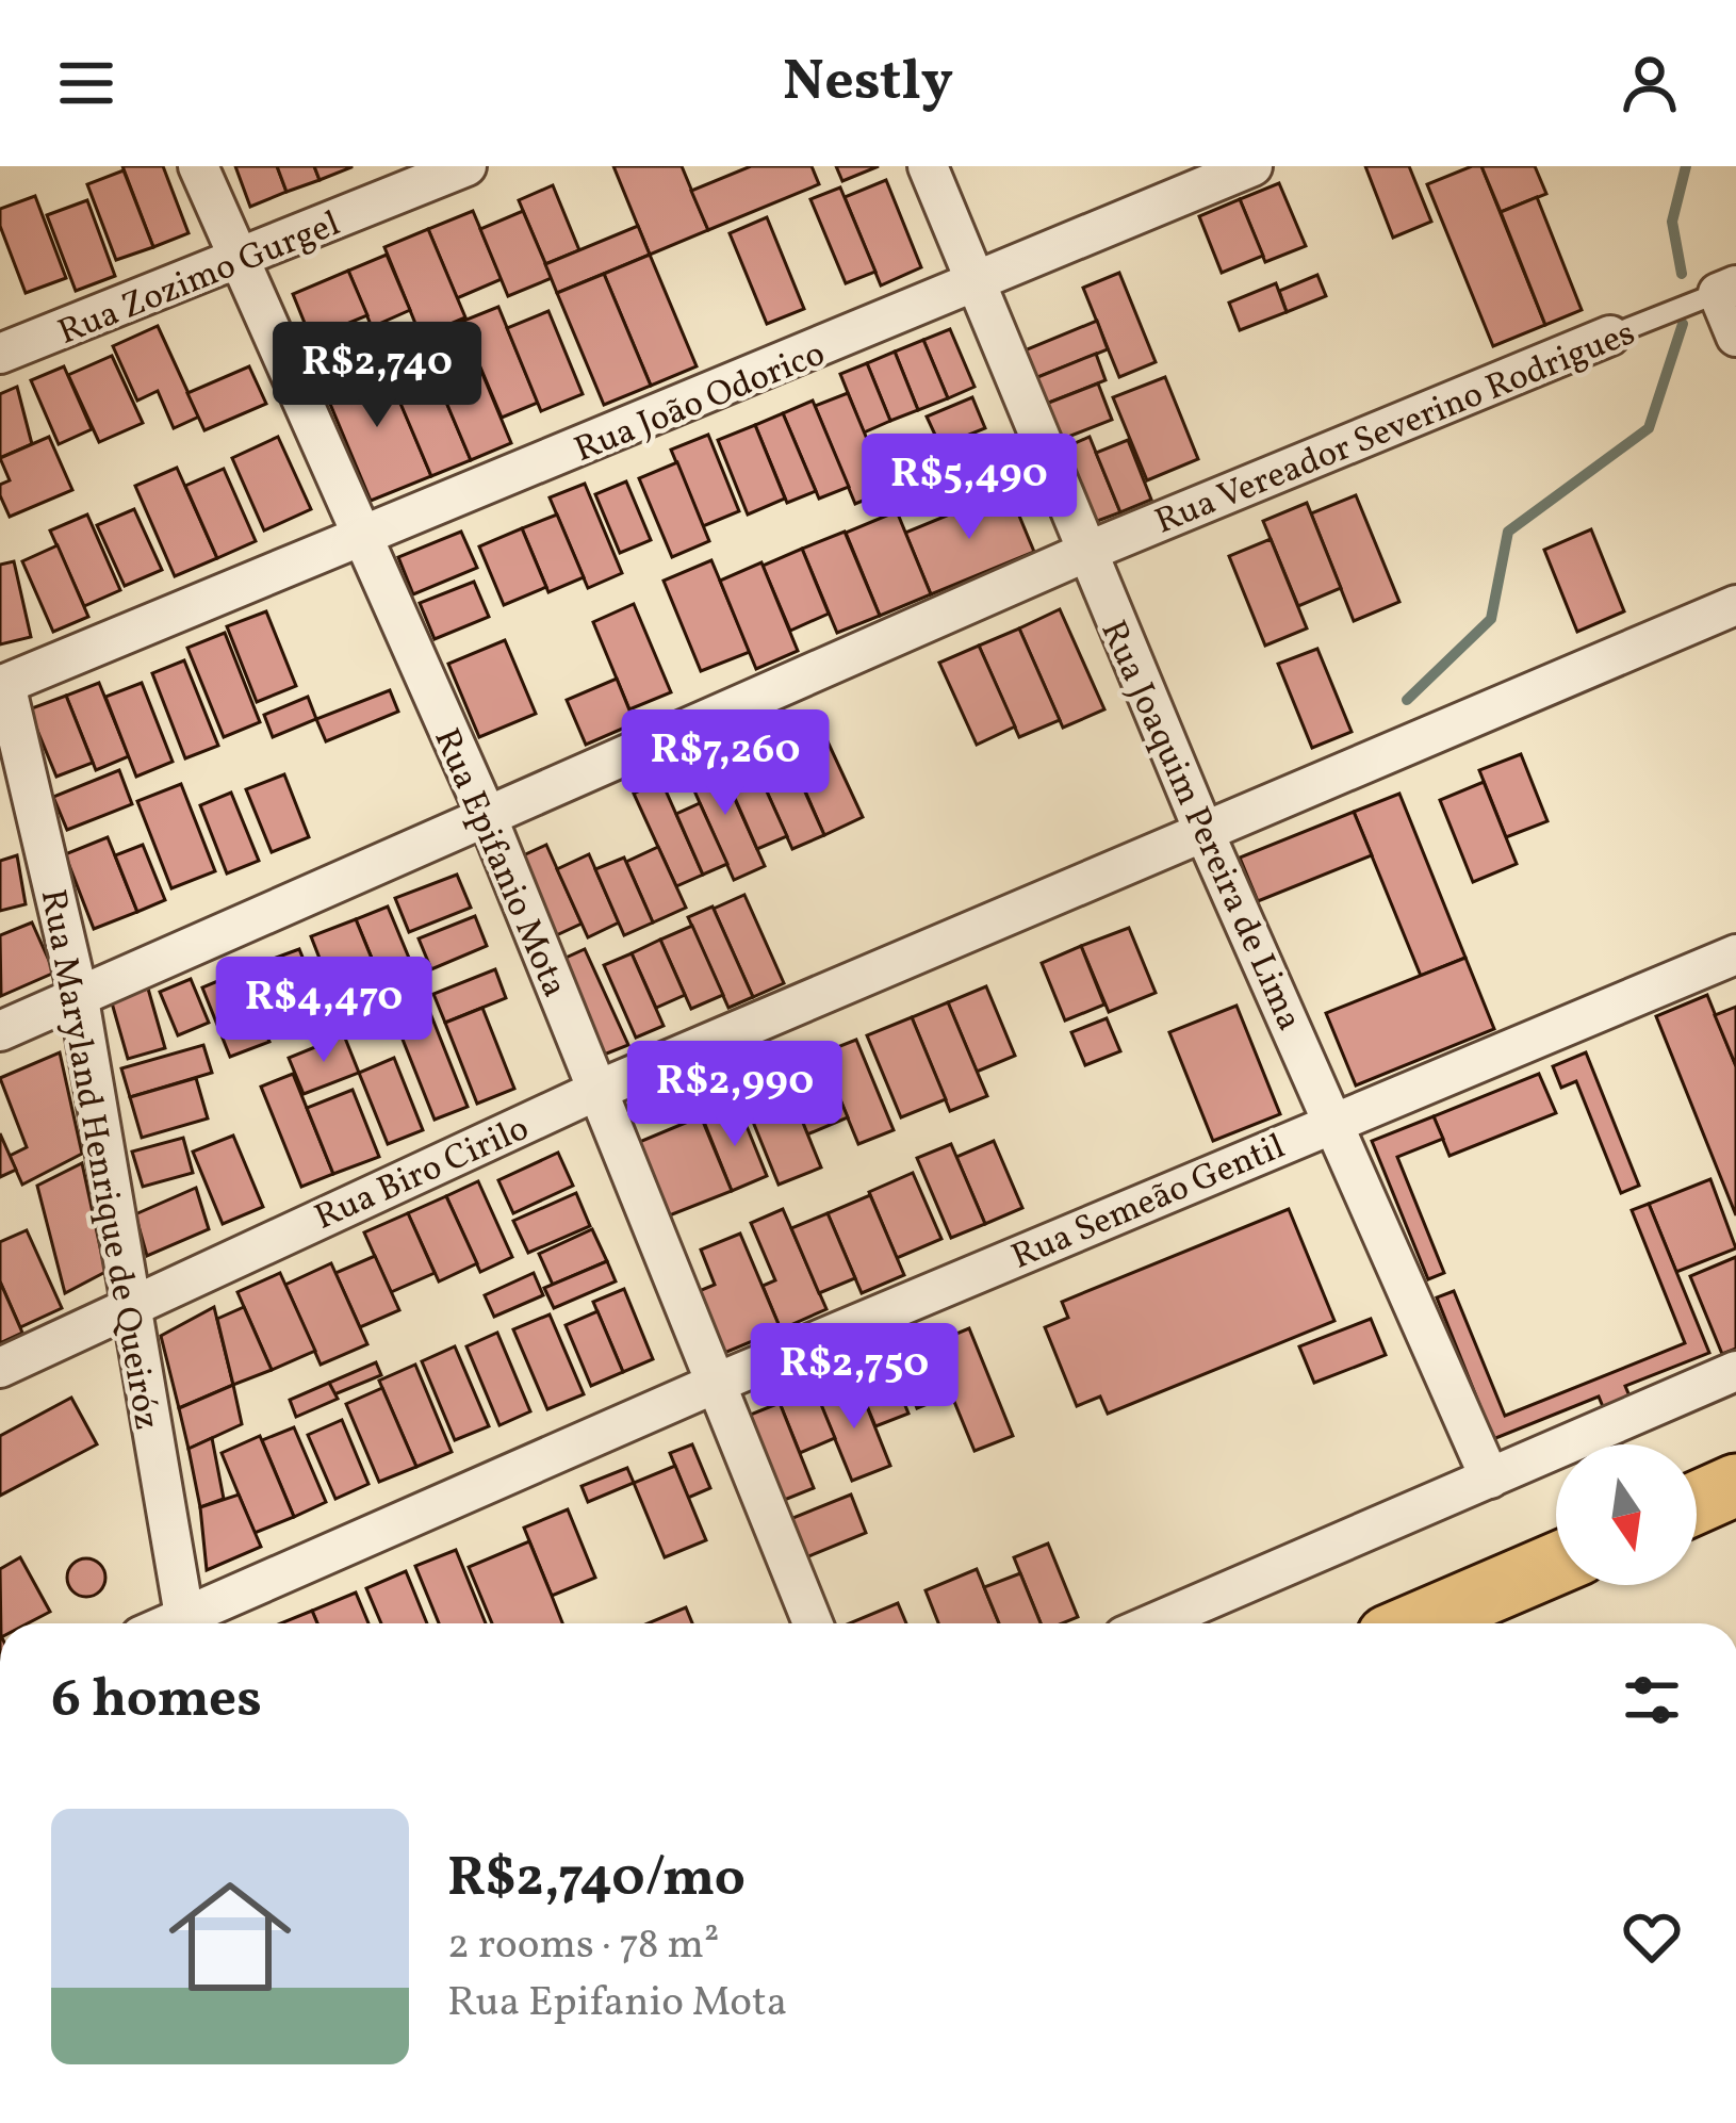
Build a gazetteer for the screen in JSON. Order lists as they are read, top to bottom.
{
  "streets": {
    "street": [
      "Rua Zozimo Gurgel",
      "Rua João Odorico",
      "Rua Vereador Severino Rodrigues",
      "Rua Joaquim Pereira de Lima",
      "Rua Epifanio Mota",
      "Rua Maryland Henrique de Queiróz",
      "Rua Biro Cirilo",
      "Rua Semeão Gentil"
    ]
  },
  "crossings": [
    ["Rua Zozimo Gurgel", "Rua Epifanio Mota"],
    ["Rua João Odorico", "Rua Joaquim Pereira de Lima"],
    ["Rua João Odorico", "Rua Epifanio Mota"],
    ["Rua João Odorico", "Rua Maryland Henrique de Queiróz"],
    ["Rua Vereador Severino Rodrigues", "Rua Joaquim Pereira de Lima"],
    ["Rua Vereador Severino Rodrigues", "Rua Epifanio Mota"],
    ["Rua Vereador Severino Rodrigues", "Rua Maryland Henrique de Queiróz"],
    ["Rua Joaquim Pereira de Lima", "Rua Biro Cirilo"],
    ["Rua Joaquim Pereira de Lima", "Rua Semeão Gentil"],
    ["Rua Epifanio Mota", "Rua Biro Cirilo"],
    ["Rua Epifanio Mota", "Rua Semeão Gentil"],
    ["Rua Maryland Henrique de Queiróz", "Rua Biro Cirilo"]
  ],
  "north": "bottom",
  "page": {
    "header": "Nestly",
    "price": [
      "R$2,740",
      "R$5,490",
      "R$7,260",
      "R$4,470",
      "R$2,990",
      "R$2,750"
    ],
    "heading": "6 homes",
    "list": [
      {
        "name": "R$2,740/mo",
        "note": "2 rooms · 78 m² · Rua Epifanio Mota"
      }
    ]
  }
}
